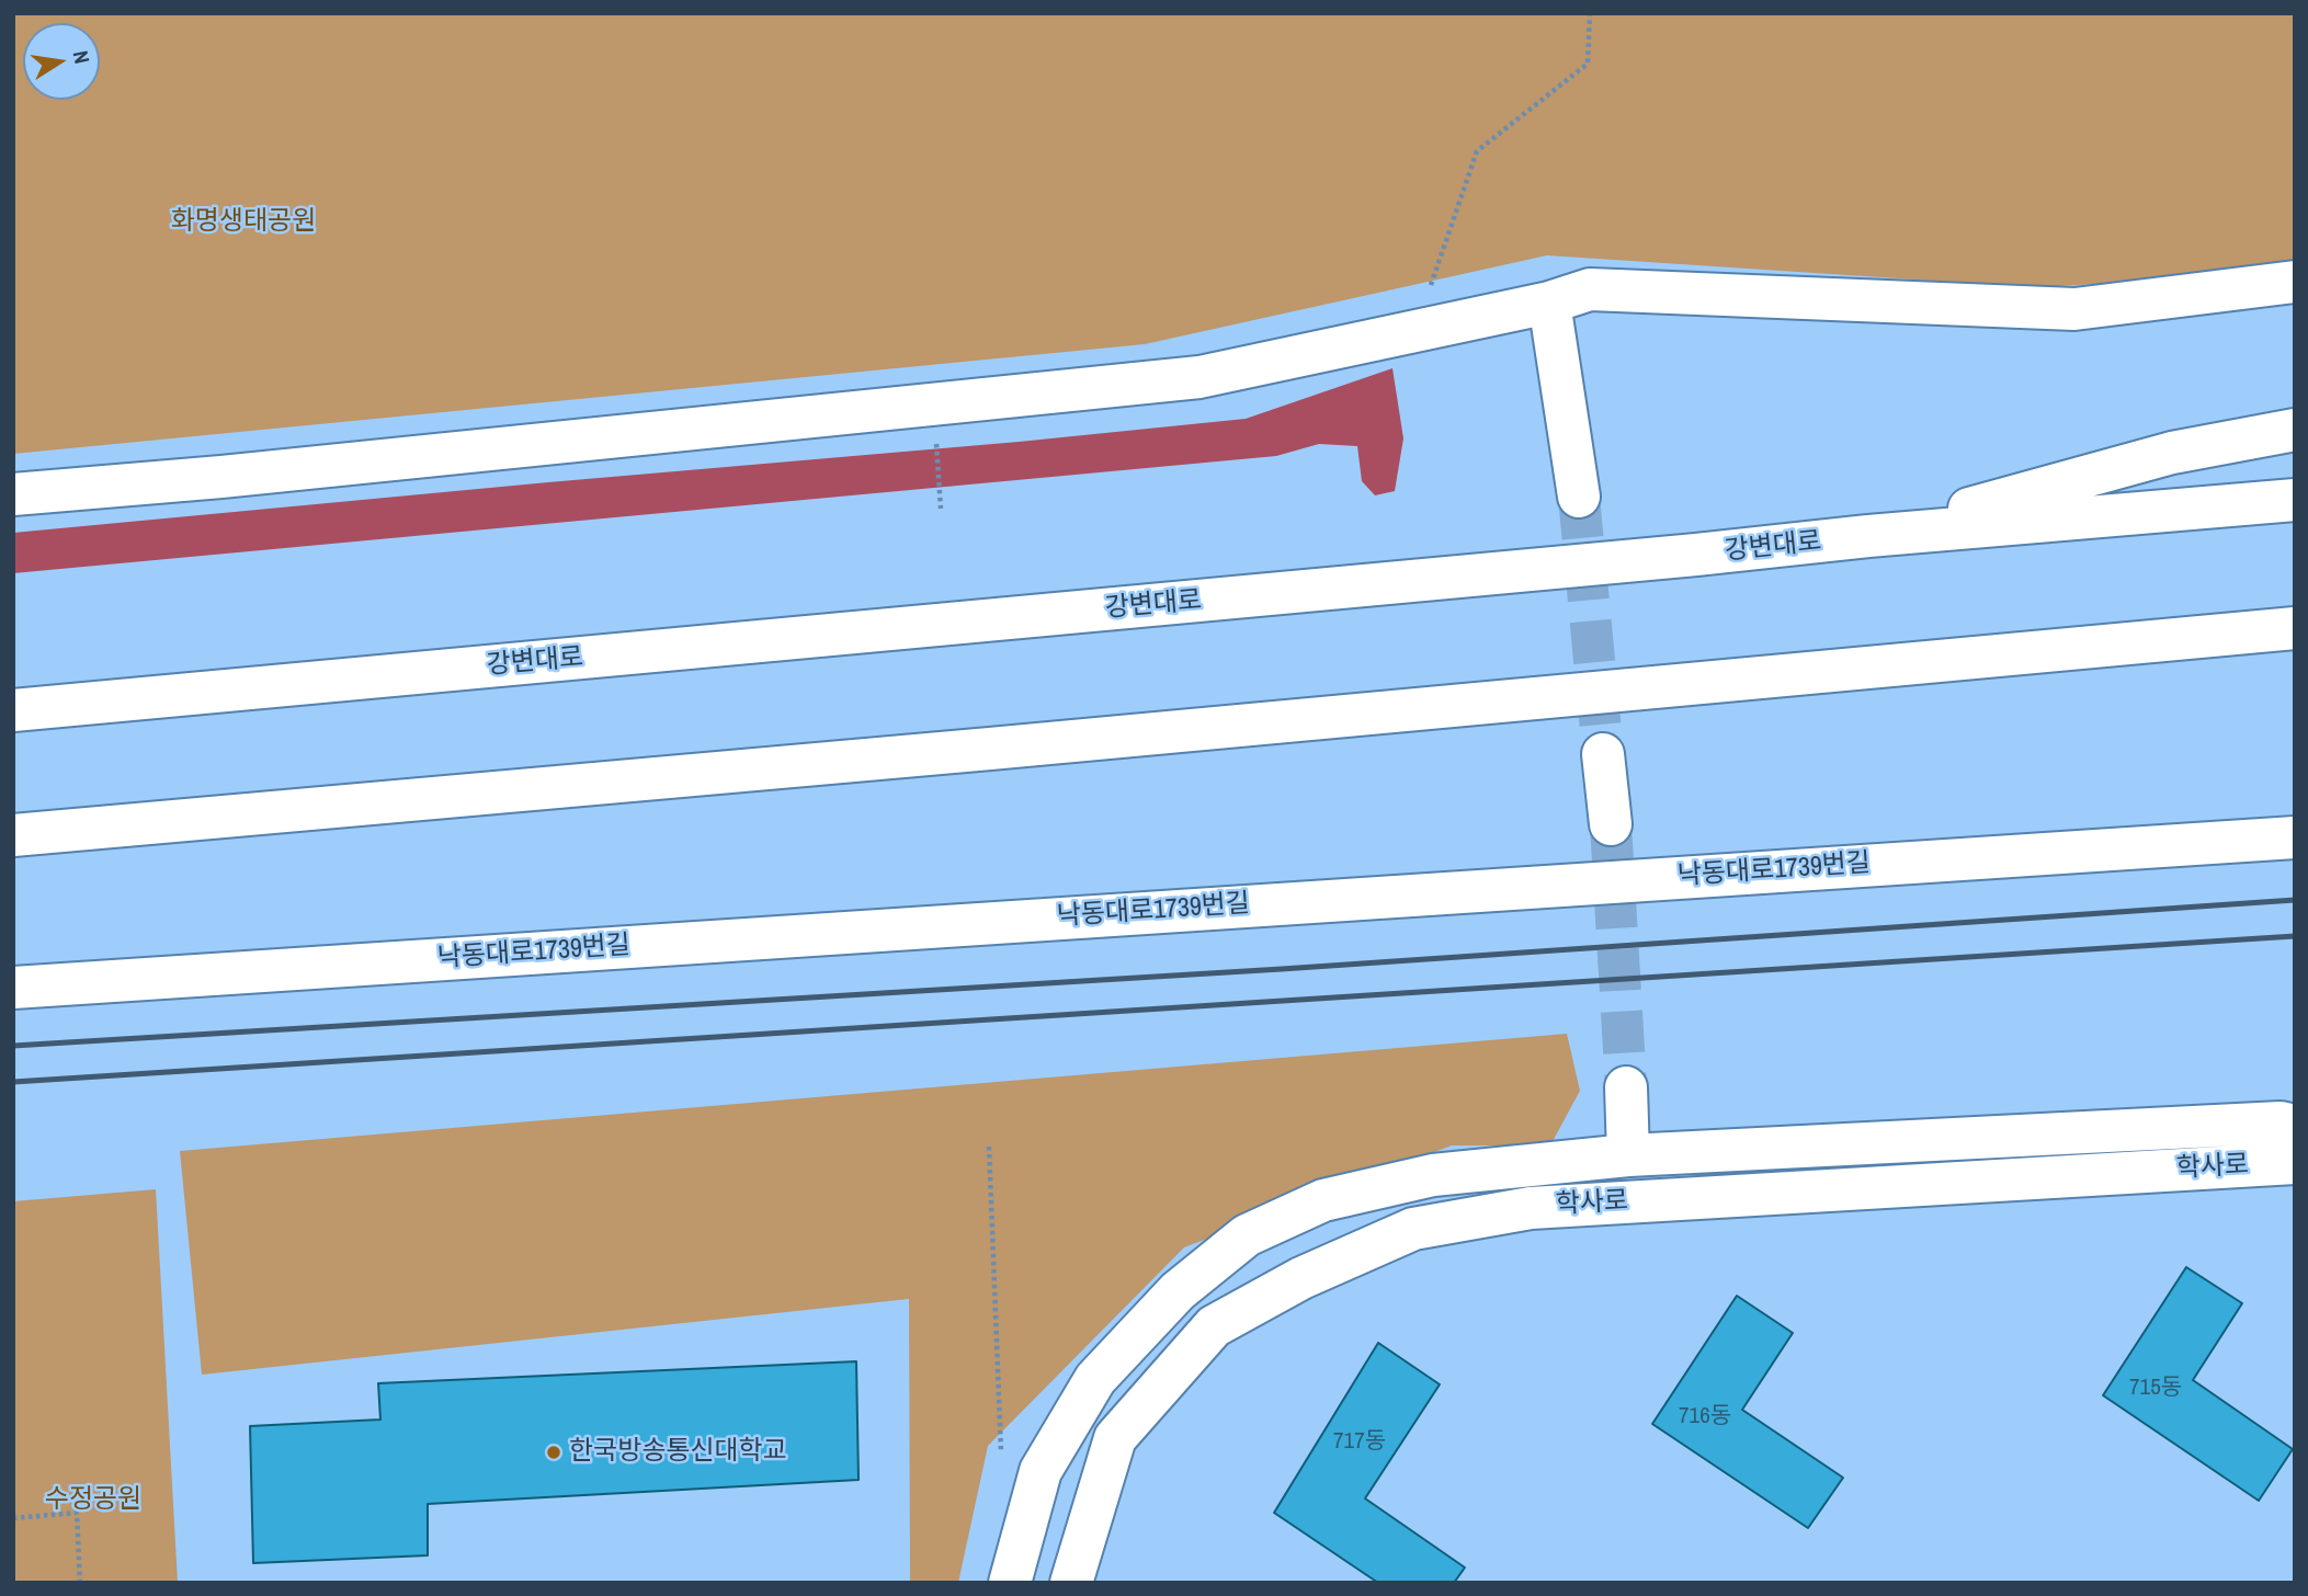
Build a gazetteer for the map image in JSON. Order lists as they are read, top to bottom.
{
  "streets": {
    "main road": ["강변대로", "낙동대로1739번길", "학사로"]
  },
  "parks": ["화명생태공원", "수정공원"],
  "places": ["한국방송통신대학교"],
  "house_numbers": ["715동", "716동", "717동"],
  "north": "right"
}
